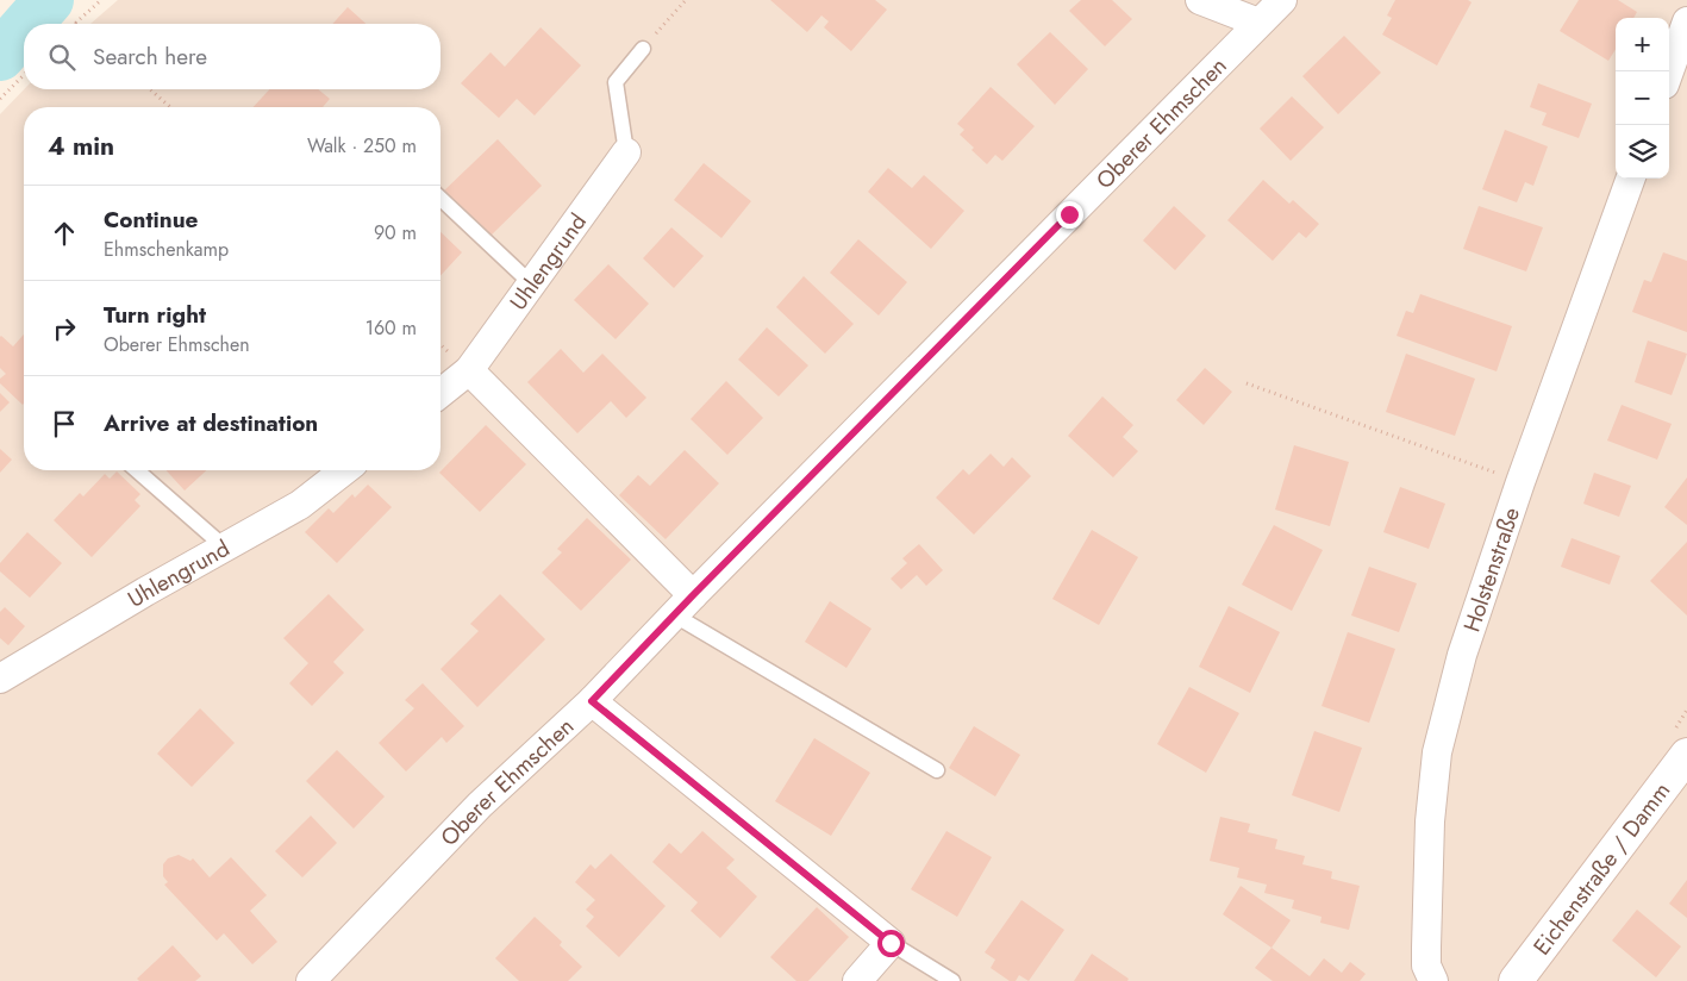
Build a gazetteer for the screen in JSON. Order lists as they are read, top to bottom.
{
  "streets": {
    "main road": ["Eichenstraße / Damm"],
    "street": ["Oberer Ehmschen", "Uhlengrund", "Holstenstraße"]
  },
  "page": {
    "map_buttons": ["+", "−"],
    "search": "Search here",
    "heading": ["4 min", "Walk · 250 m"],
    "list": [
      ["Continue", "Ehmschenkamp", "90 m"],
      ["Turn right", "Oberer Ehmschen", "160 m"],
      "Arrive at destination"
    ]
  }
}
